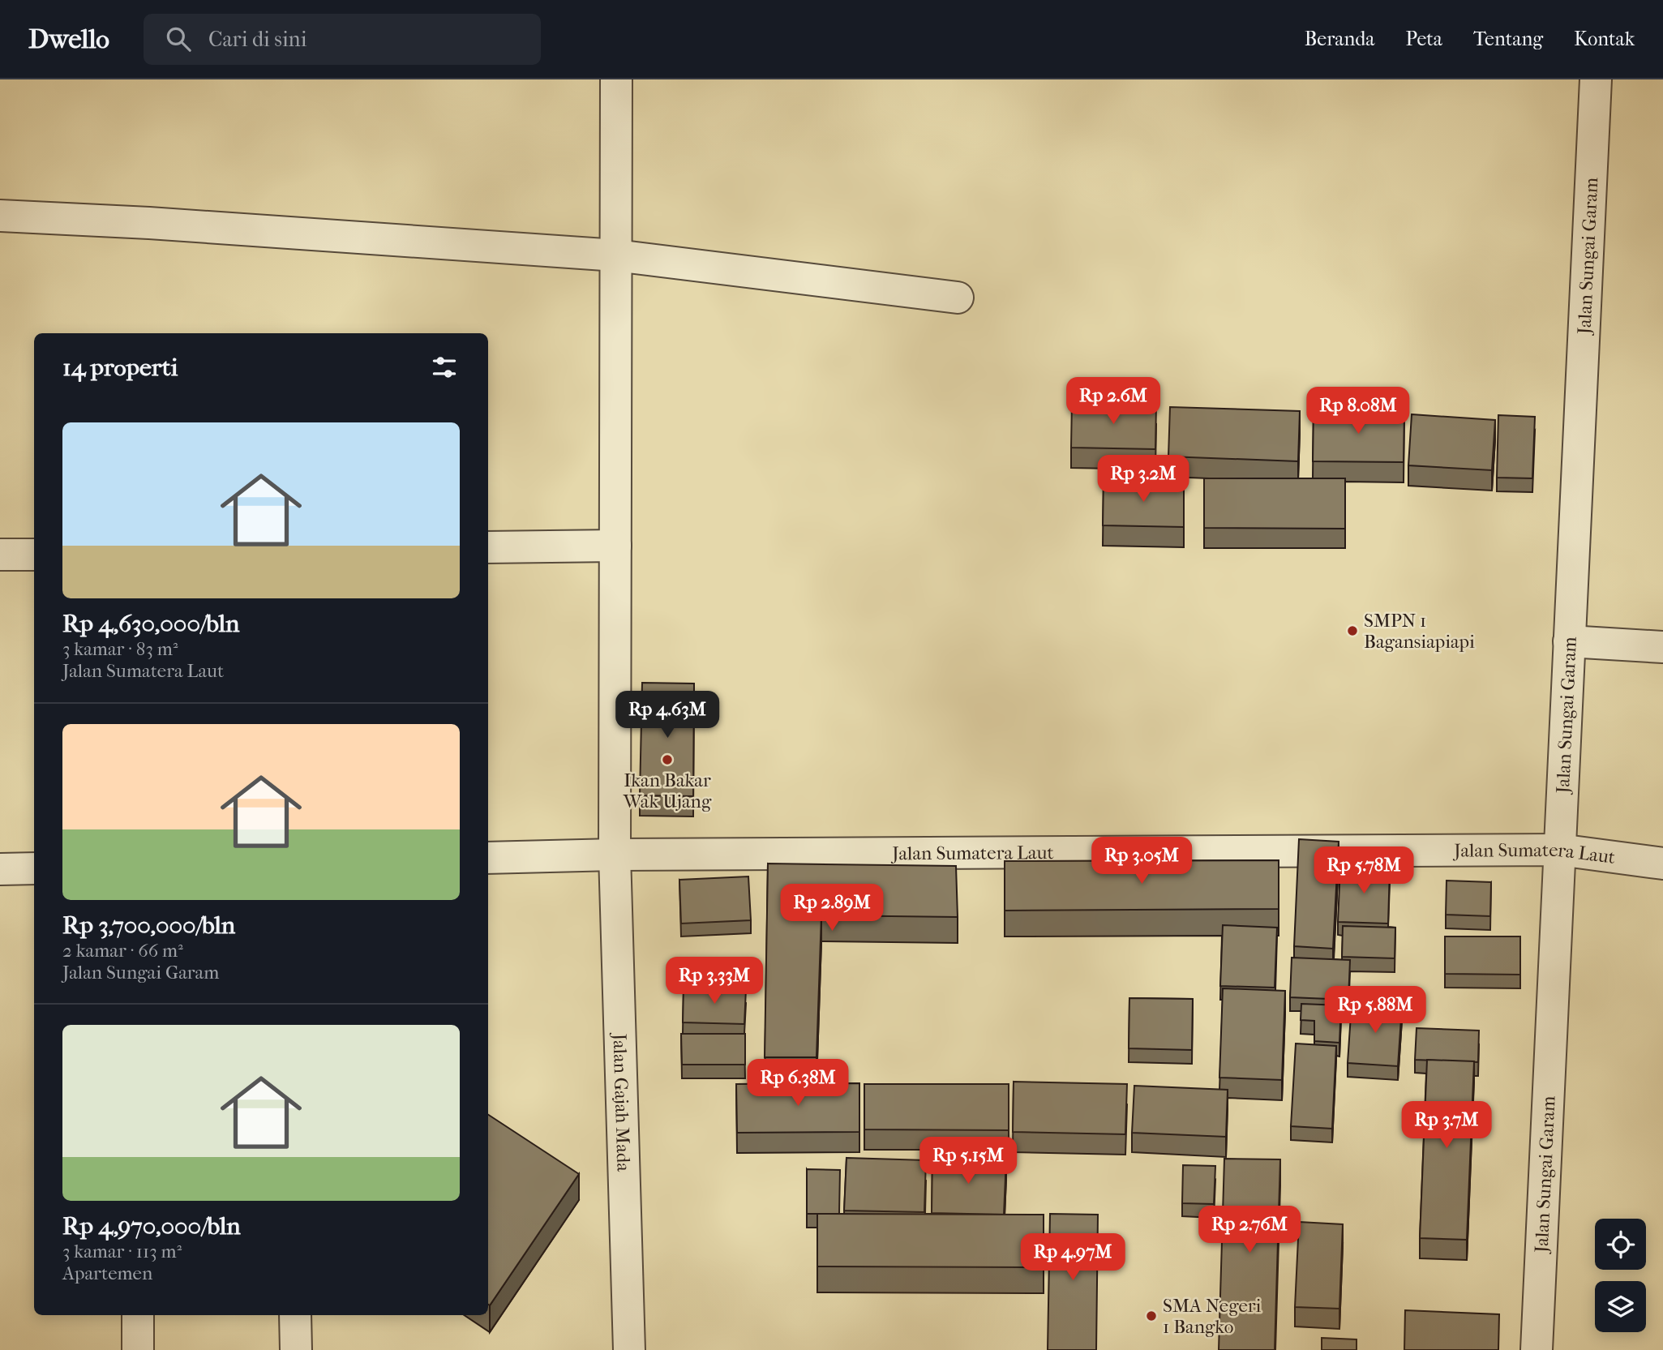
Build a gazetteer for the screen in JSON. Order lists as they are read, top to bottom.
{
  "streets": {
    "street": ["Jalan Sungai Garam", "Jalan Sumatera Laut", "Jalan Gajah Mada"]
  },
  "crossings": [
    ["Jalan Sungai Garam", "Jalan Sumatera Laut"],
    ["Jalan Sumatera Laut", "Jalan Gajah Mada"]
  ],
  "places": ["SMPN 1 Bagansiapiapi", "Ikan Bakar Wak Ujang", "SMA Negeri 1 Bangko"],
  "page": {
    "header": "Dwello",
    "search": "Cari di sini",
    "nav": [
      "Beranda",
      "Peta",
      "Tentang",
      "Kontak"
    ],
    "heading": "14 properti",
    "price": [
      "Rp 2.6M",
      "Rp 8.08M",
      "Rp 3.2M",
      "Rp 4.63M",
      "Rp 3.05M",
      "Rp 5.78M",
      "Rp 2.89M",
      "Rp 3.33M",
      "Rp 5.88M",
      "Rp 6.38M",
      "Rp 3.7M",
      "Rp 5.15M",
      "Rp 2.76M",
      "Rp 4.97M"
    ],
    "list": [
      {
        "name": "Rp 4,630,000/bln",
        "note": "3 kamar · 83 m² · Jalan Sumatera Laut"
      },
      {
        "name": "Rp 3,700,000/bln",
        "note": "2 kamar · 66 m² · Jalan Sungai Garam"
      },
      {
        "name": "Rp 4,970,000/bln",
        "note": "3 kamar · 113 m² · Apartemen"
      }
    ]
  }
}
